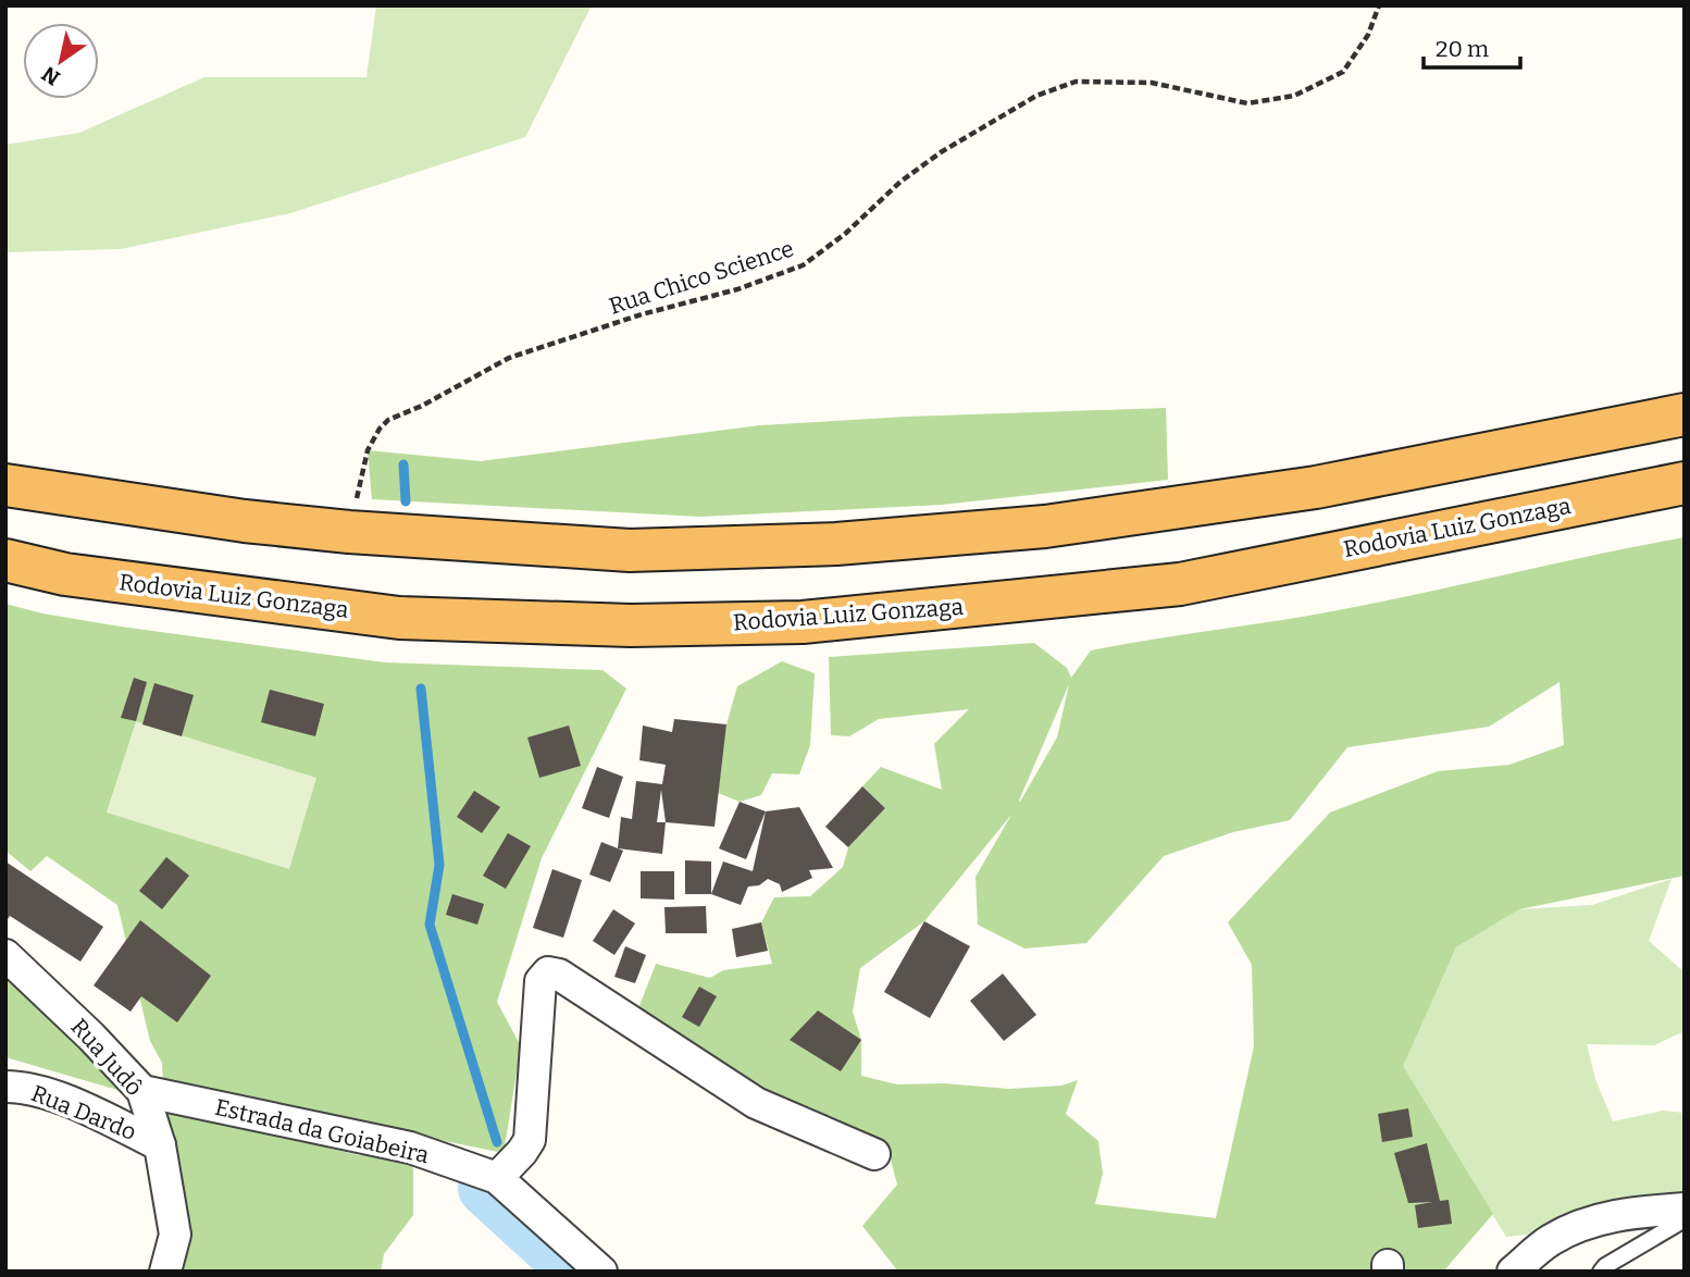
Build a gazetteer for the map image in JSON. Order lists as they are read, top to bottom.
{
  "streets": {
    "highway": ["Rodovia Luiz Gonzaga"],
    "street": ["Rua Judô", "Rua Dardo", "Estrada da Goiabeira"],
    "path": ["Rua Chico Science"]
  },
  "crossings": [
    ["Rua Judô", "Rua Dardo"],
    ["Rua Judô", "Estrada da Goiabeira"]
  ],
  "scale_bar": "20 m",
  "north": "bottom left"
}
